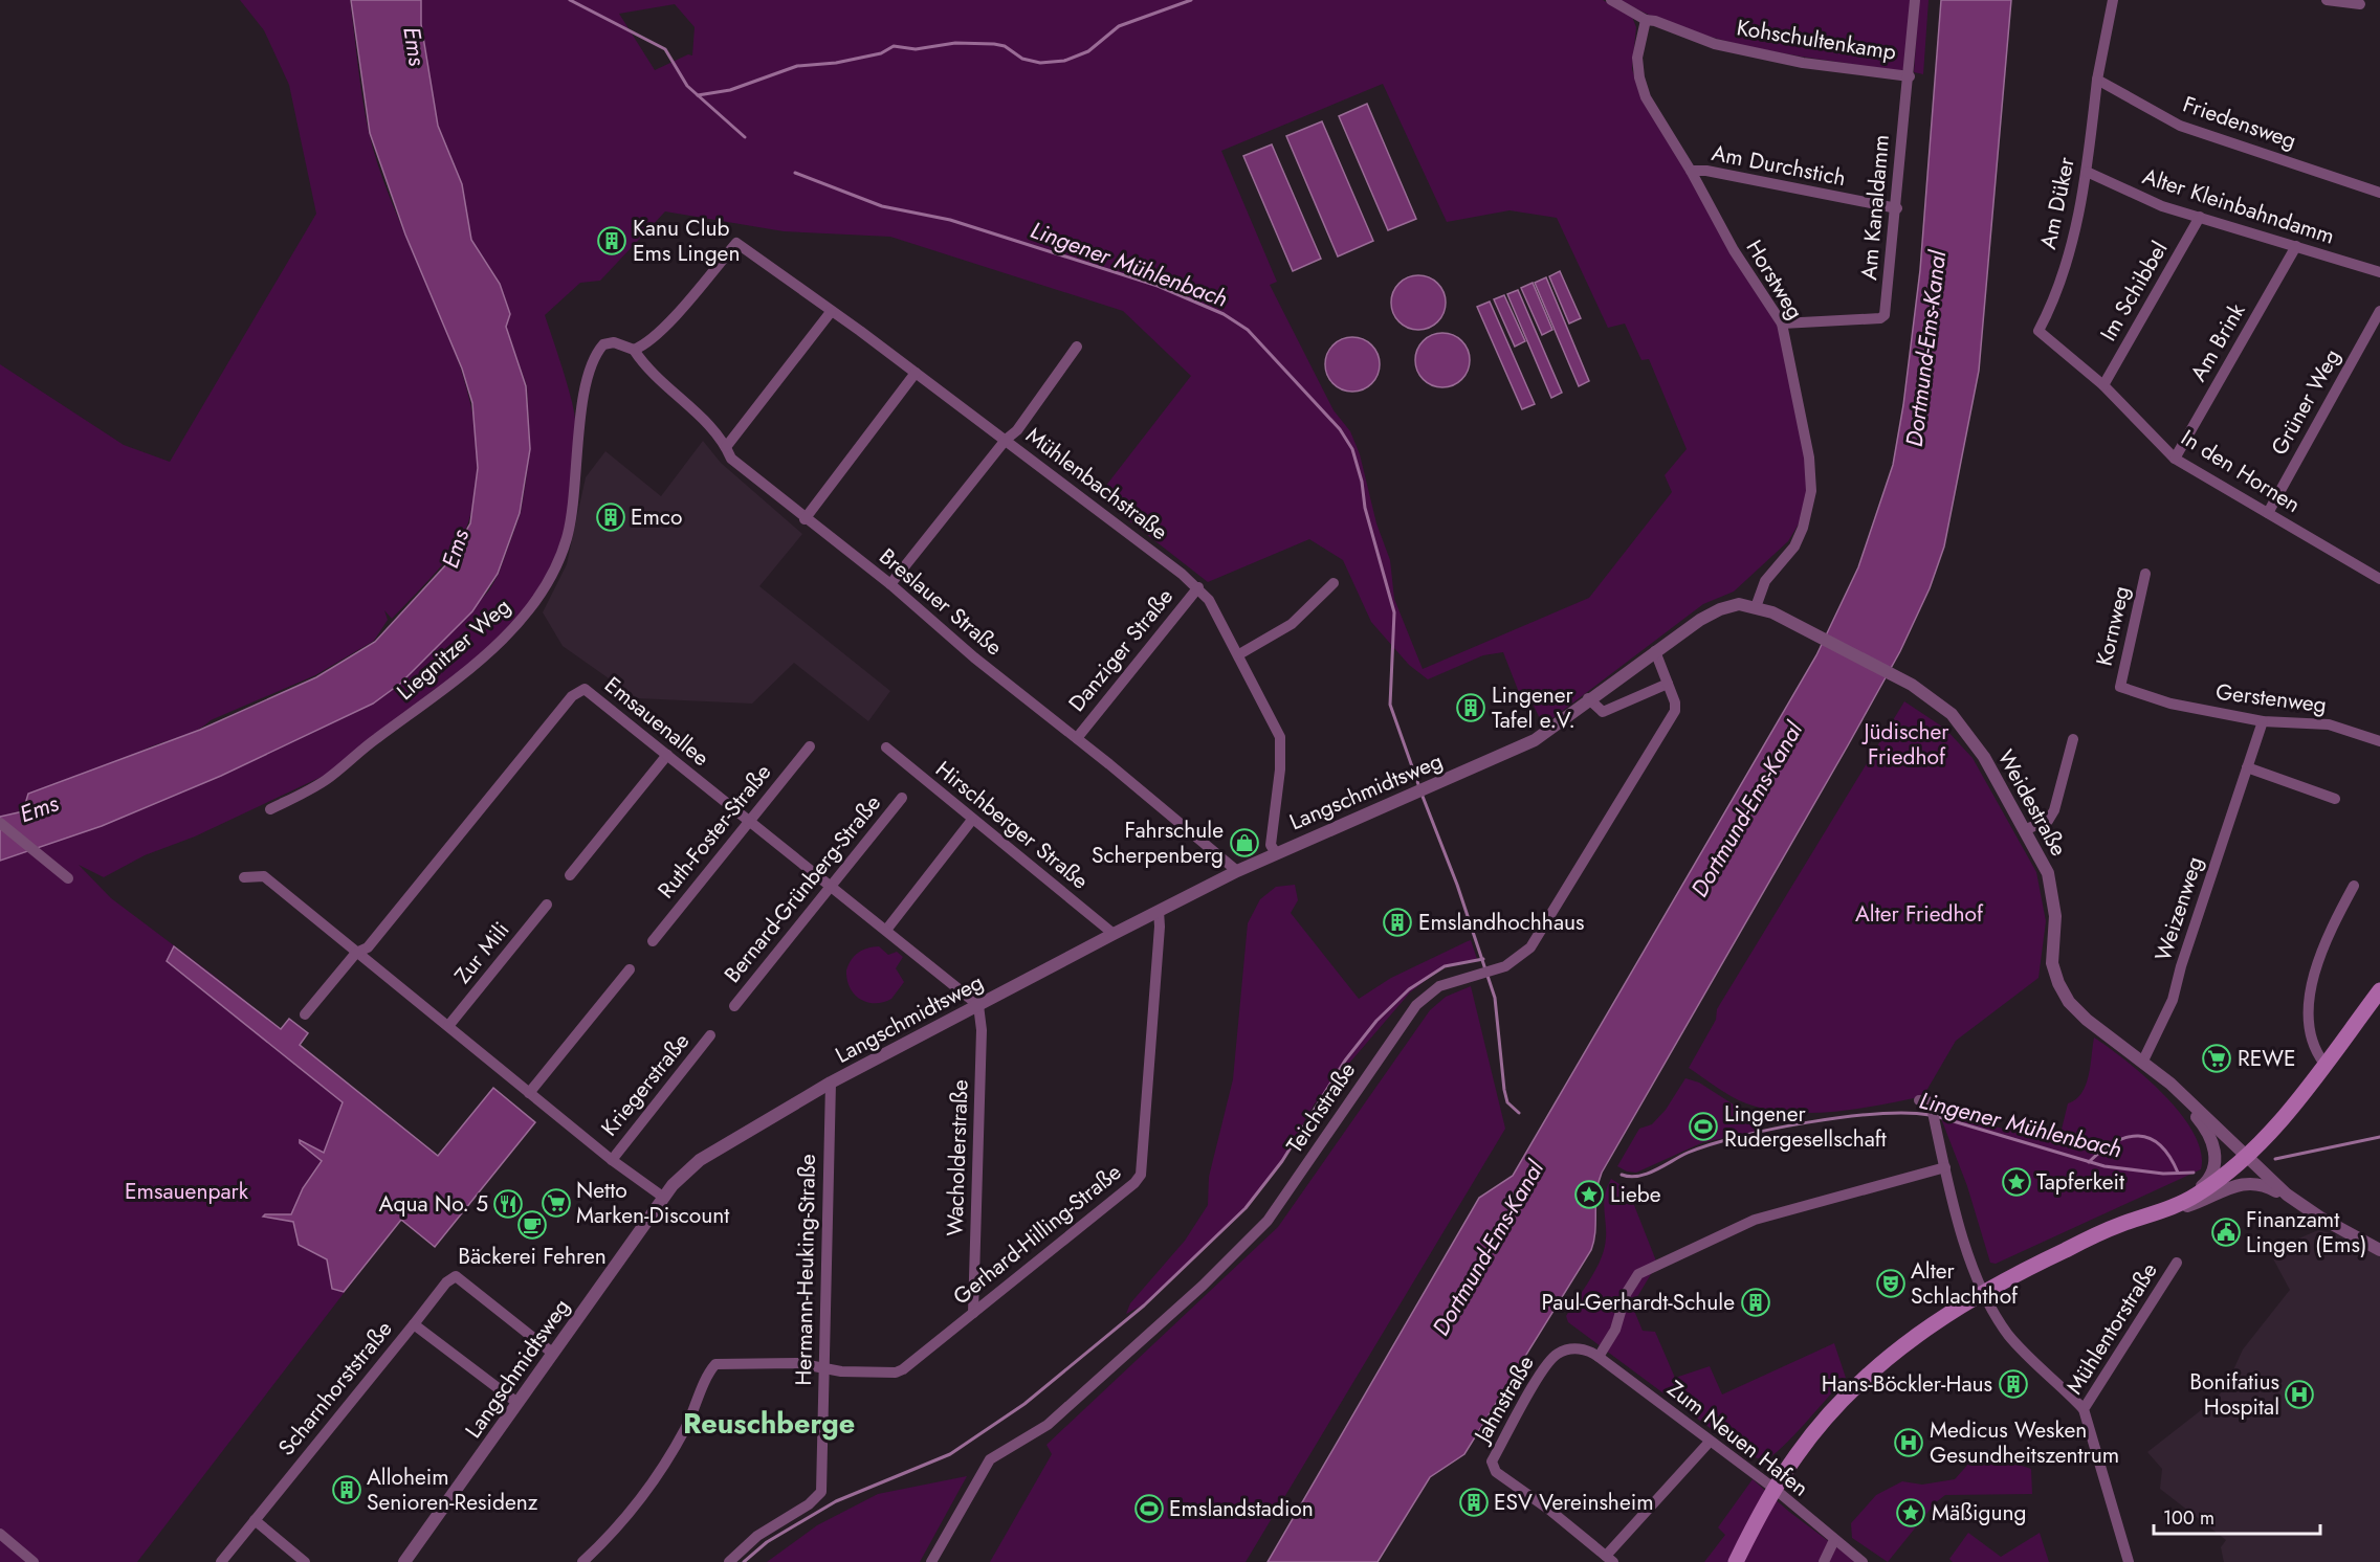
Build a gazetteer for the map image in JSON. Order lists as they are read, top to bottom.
{
  "streets": {
    "street": [
      "Kohschultenkamp",
      "Friedensweg",
      "Am Durchstich",
      "Am Düker",
      "Alter Kleinbahndamm",
      "Am Kanaldamm",
      "Horstweg",
      "Im Schibbel",
      "Am Brink",
      "Grüner Weg",
      "In den Hornen",
      "Mühlenbachstraße",
      "Breslauer Straße",
      "Kornweg",
      "Liegnitzer Weg",
      "Danziger Straße",
      "Gerstenweg",
      "Emsauenallee",
      "Langschmidtsweg",
      "Weidestraße",
      "Hirschberger Straße",
      "Ruth-Foster-Straße",
      "Bernard-Grünberg-Straße",
      "Weizenweg",
      "Zur Mili",
      "Kriegerstraße",
      "Teichstraße",
      "Wacholderstraße",
      "Gerhard-Hilling-Straße",
      "Hermann-Heuking-Straße",
      "Mühlentorstraße",
      "Scharnhorststraße",
      "Jahnstraße",
      "Zum Neuen Hafen"
    ]
  },
  "crossings": [
    ["Kohschultenkamp", "Am Kanaldamm"],
    ["Kohschultenkamp", "Horstweg"],
    ["Friedensweg", "Am Düker"],
    ["Am Durchstich", "Am Kanaldamm"],
    ["Am Durchstich", "Horstweg"],
    ["Am Düker", "Alter Kleinbahndamm"],
    ["Am Düker", "In den Hornen"],
    ["Alter Kleinbahndamm", "Im Schibbel"],
    ["Alter Kleinbahndamm", "Am Brink"],
    ["Am Kanaldamm", "Horstweg"],
    ["Horstweg", "Langschmidtsweg"],
    ["Im Schibbel", "In den Hornen"],
    ["Am Brink", "In den Hornen"],
    ["Grüner Weg", "In den Hornen"],
    ["Mühlenbachstraße", "Breslauer Straße"],
    ["Mühlenbachstraße", "Liegnitzer Weg"],
    ["Mühlenbachstraße", "Danziger Straße"],
    ["Mühlenbachstraße", "Langschmidtsweg"],
    ["Breslauer Straße", "Liegnitzer Weg"],
    ["Breslauer Straße", "Danziger Straße"],
    ["Breslauer Straße", "Langschmidtsweg"],
    ["Kornweg", "Gerstenweg"],
    ["Gerstenweg", "Weizenweg"],
    ["Emsauenallee", "Langschmidtsweg"],
    ["Emsauenallee", "Ruth-Foster-Straße"],
    ["Emsauenallee", "Bernard-Grünberg-Straße"],
    ["Emsauenallee", "Wacholderstraße"],
    ["Langschmidtsweg", "Weidestraße"],
    ["Langschmidtsweg", "Hirschberger Straße"],
    ["Langschmidtsweg", "Teichstraße"],
    ["Langschmidtsweg", "Wacholderstraße"],
    ["Langschmidtsweg", "Gerhard-Hilling-Straße"],
    ["Langschmidtsweg", "Hermann-Heuking-Straße"],
    ["Langschmidtsweg", "Scharnhorststraße"],
    ["Weidestraße", "Weizenweg"],
    ["Wacholderstraße", "Gerhard-Hilling-Straße"],
    ["Gerhard-Hilling-Straße", "Hermann-Heuking-Straße"],
    ["Jahnstraße", "Zum Neuen Hafen"]
  ],
  "districts": ["Reuschberge"],
  "water": ["Ems", "Lingener Mühlenbach", "Dortmund-Ems-Kanal"],
  "parks": ["Jüdischer Friedhof", "Alter Friedhof", "Emsauenpark"],
  "places": {
    "building": [
      "Kanu Club Ems Lingen",
      "Emco",
      "Lingener Tafel e.V.",
      "Emslandhochhaus",
      "Paul-Gerhardt-Schule",
      "Hans-Böckler-Haus",
      "Alloheim Senioren-Residenz",
      "ESV Vereinsheim"
    ],
    "shop": ["Fahrschule Scherpenberg"],
    "supermarket": ["REWE", "Netto Marken-Discount"],
    "sports": ["Lingener Rudergesellschaft", "Emslandstadion"],
    "place": ["Tapferkeit", "Liebe", "Mäßigung"],
    "restaurant": ["Aqua No. 5"],
    "cafe": ["Bäckerei Fehren"],
    "public building": ["Finanzamt Lingen (Ems)"],
    "theatre": ["Alter Schlachthof"],
    "hospital": ["Bonifatius Hospital", "Medicus Wesken Gesundheitszentrum"]
  },
  "scale_bar": "100 m"
}
